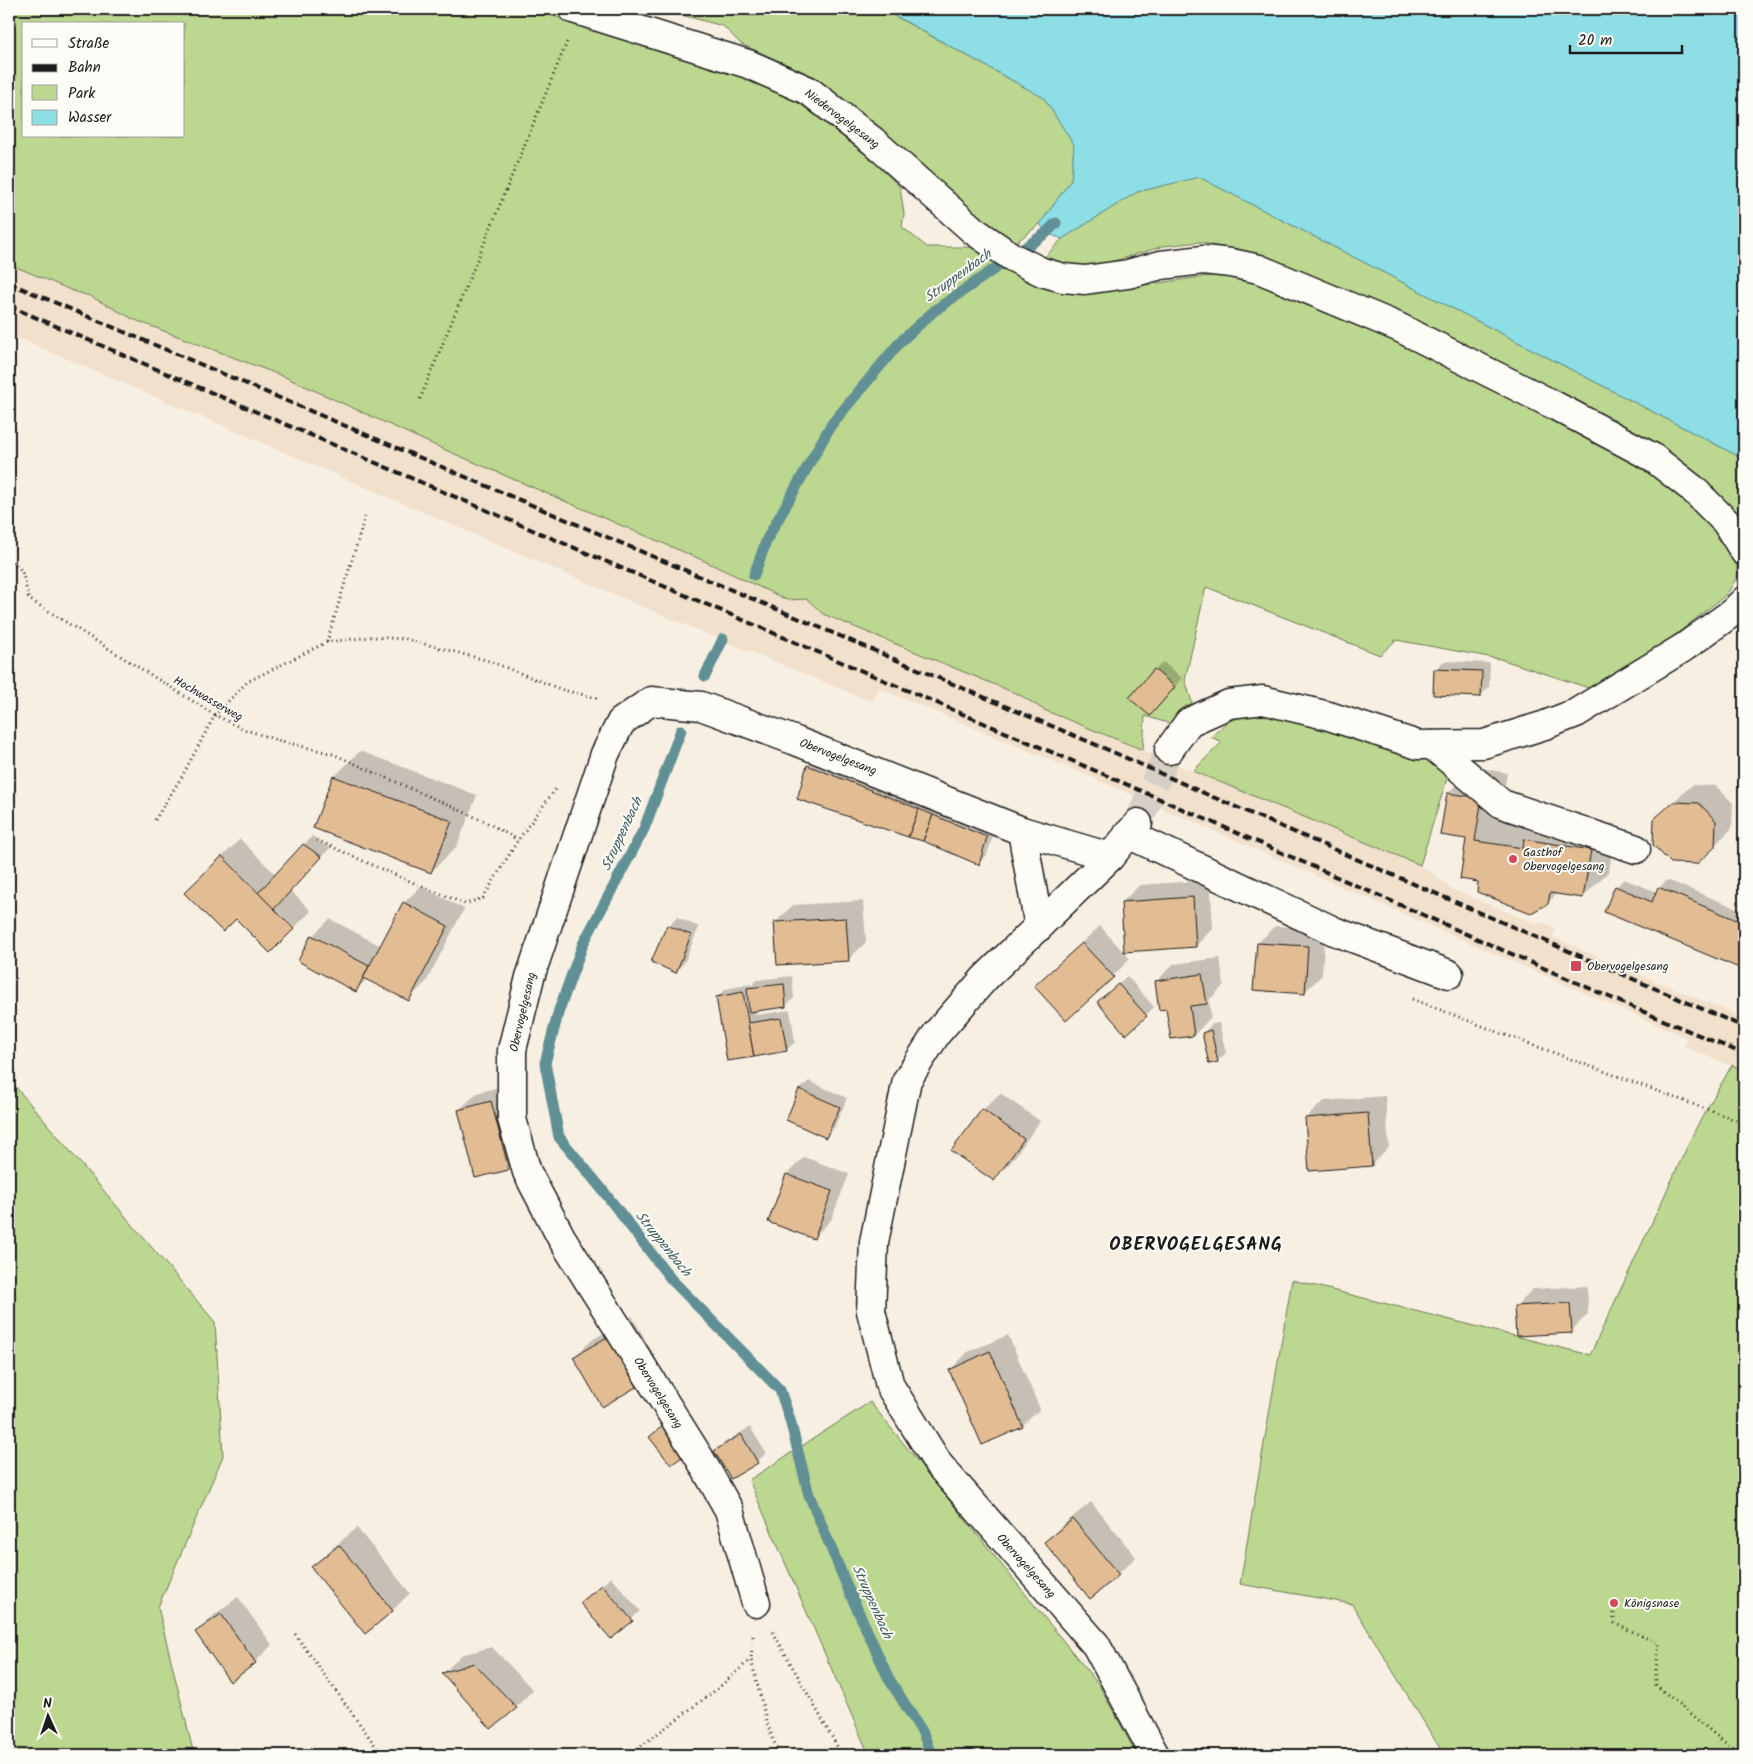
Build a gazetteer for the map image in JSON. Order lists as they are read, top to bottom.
{
  "streets": {
    "street": ["Niedervogelgesang", "Obervogelgesang"],
    "path": ["Hochwasserweg"]
  },
  "districts": ["OBERVOGELGESANG"],
  "water": ["Struppenbach"],
  "places": {
    "other": ["Gasthof Obervogelgesang", "Königsnase"],
    "transit": ["Obervogelgesang"]
  },
  "legend": [
    "Straße",
    "Bahn",
    "Park",
    "Wasser"
  ],
  "scale_bar": "20 m",
  "north": "top"
}
